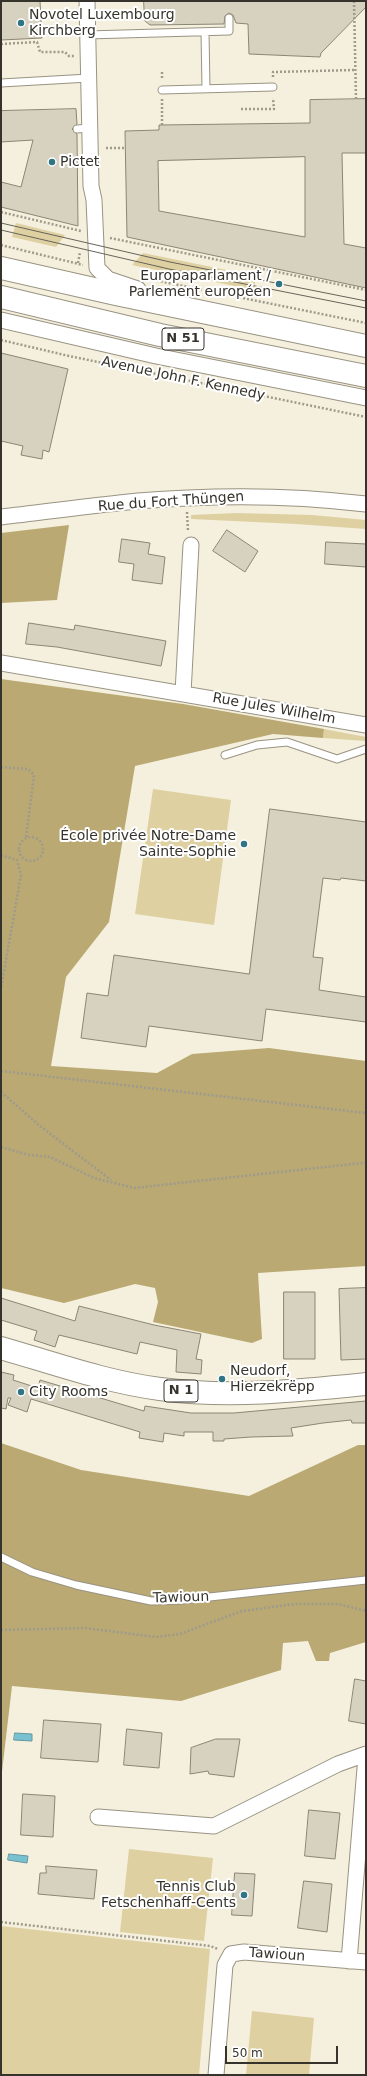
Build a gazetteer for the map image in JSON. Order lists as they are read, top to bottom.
{
  "streets": {
    "main road": ["N 51", "N 1"],
    "street": [
      "Avenue John F. Kennedy",
      "Rue du Fort Thüngen",
      "Rue Jules Wilhelm",
      "Tawioun"
    ]
  },
  "crossings": [
    ["N 51", "Avenue John F. Kennedy"]
  ],
  "places": [
    "Novotel Luxembourg Kirchberg",
    "Pictet",
    "Europaparlament / Parlement européen",
    "École privée Notre-Dame Sainte-Sophie",
    "Neudorf, Hierzekrëpp",
    "City Rooms",
    "Tennis Club Fetschenhaff-Cents"
  ],
  "scale_bar": "50 m"
}
